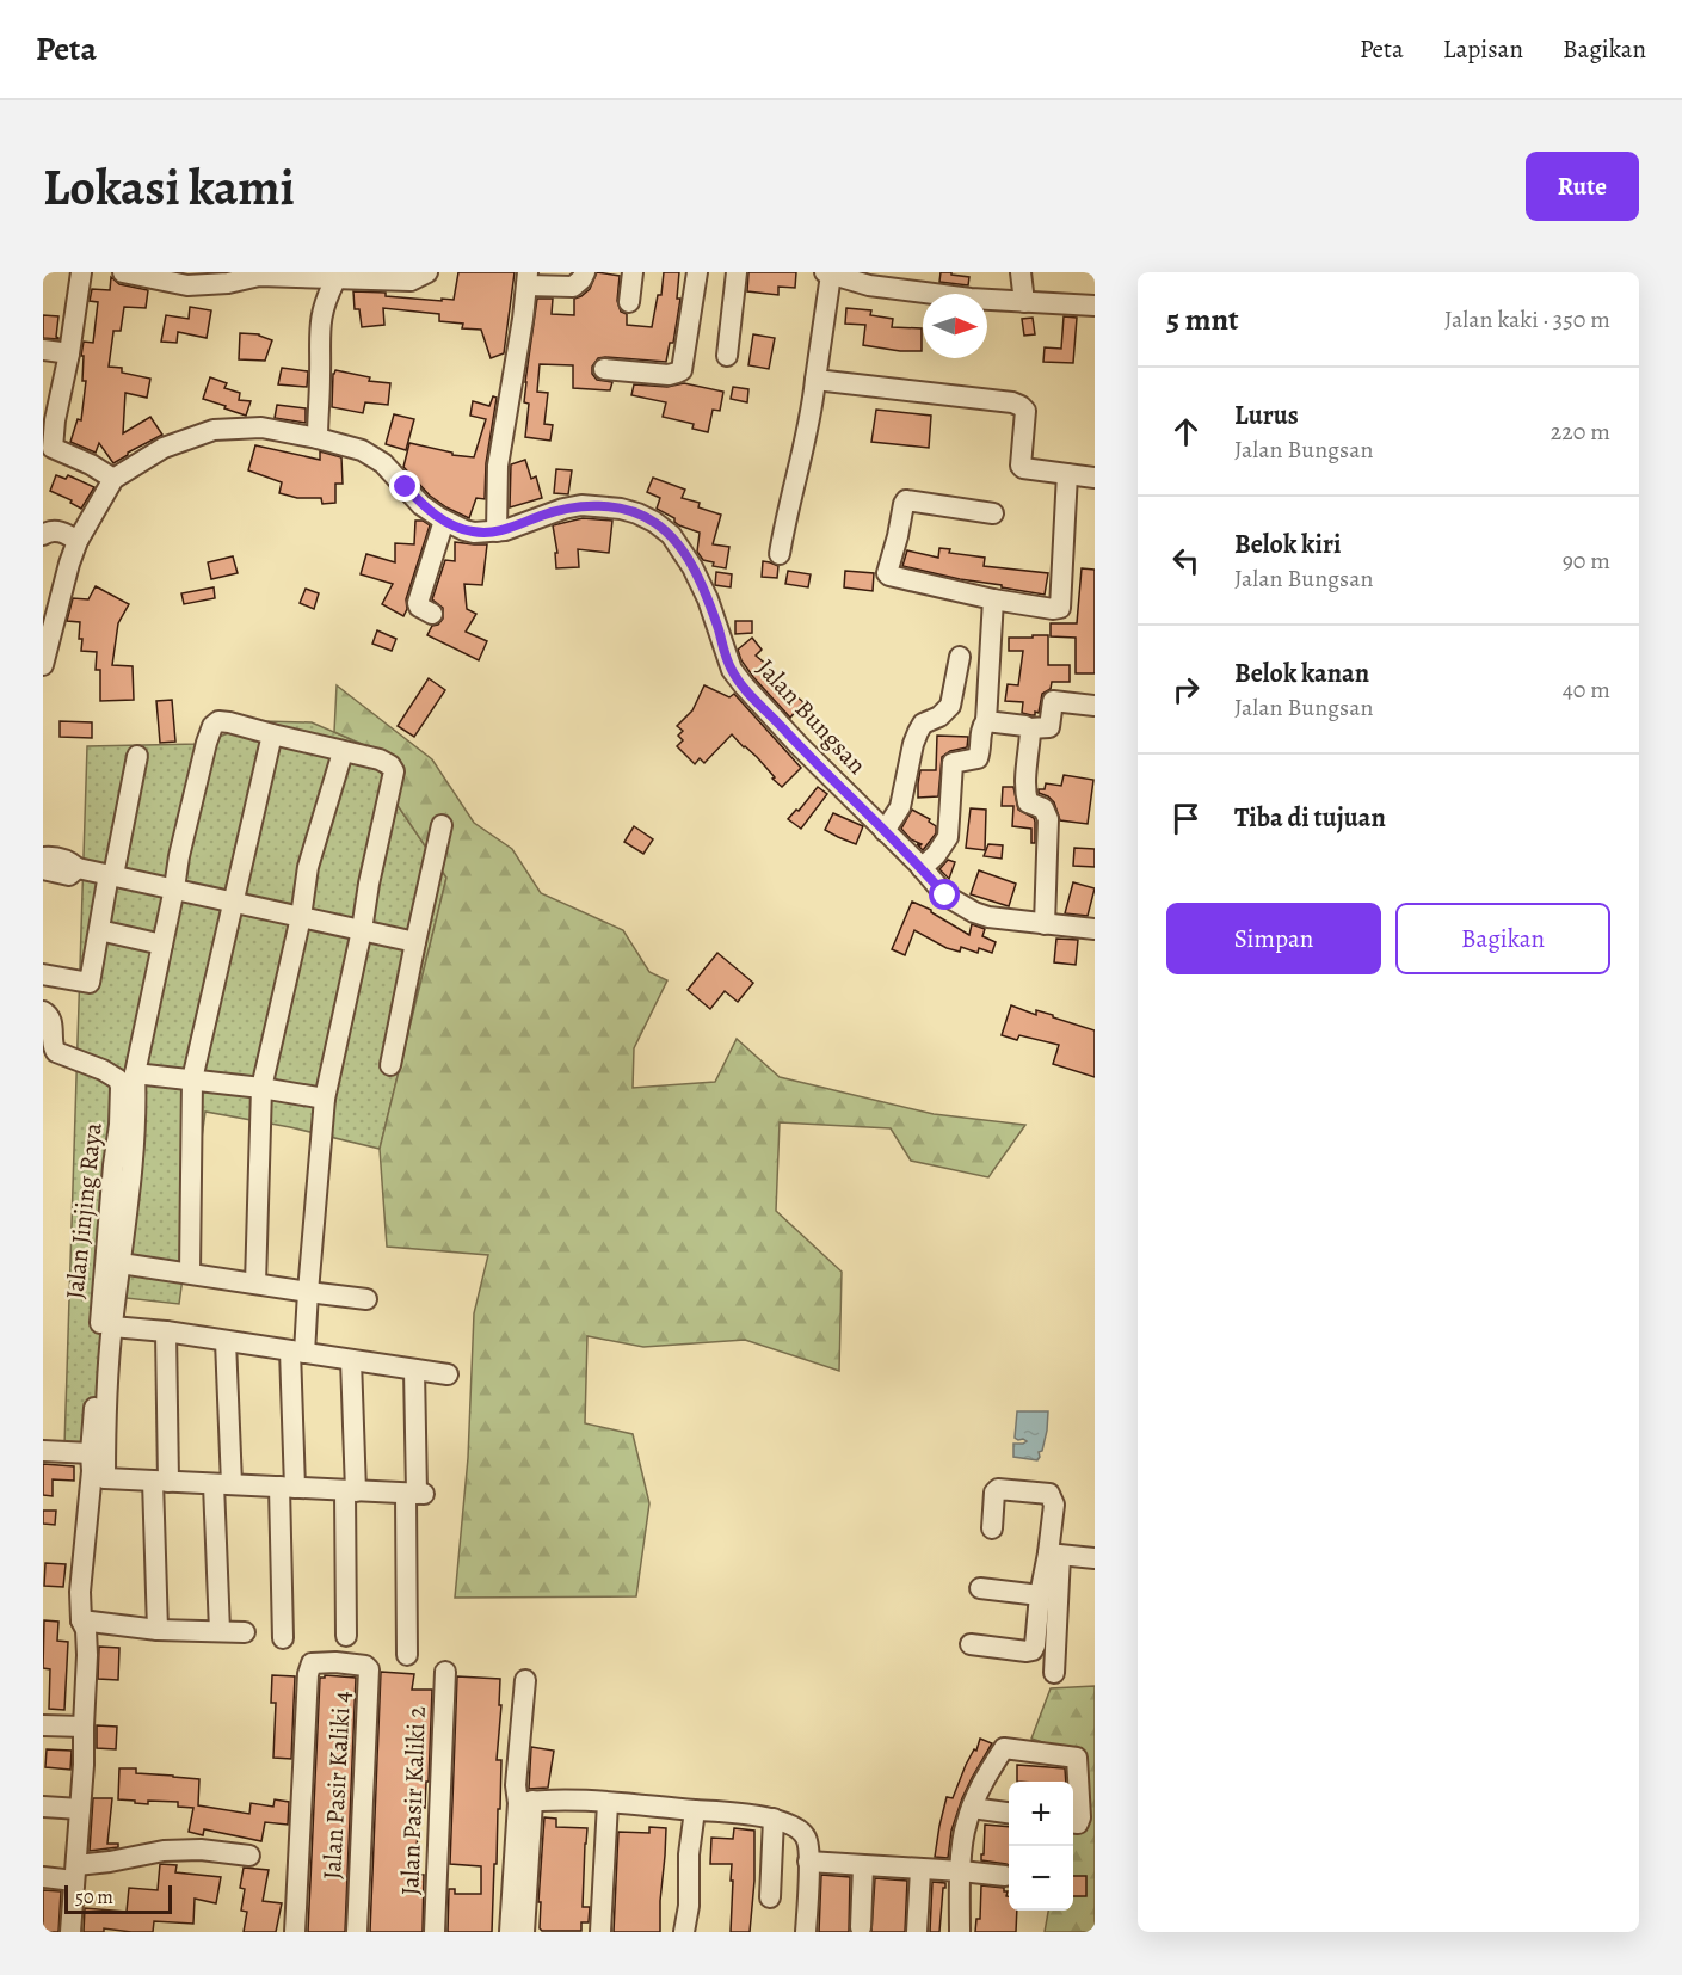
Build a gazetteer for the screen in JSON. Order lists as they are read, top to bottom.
{
  "streets": {
    "street": [
      "Jalan Bungsan",
      "Jalan Jinjing Raya",
      "Jalan Pasir Kaliki 4",
      "Jalan Pasir Kaliki 2"
    ]
  },
  "scale_bar": "50 m",
  "north": "right",
  "page": {
    "header": "Peta",
    "nav": ["Peta", "Lapisan", "Bagikan"],
    "buttons": [
      "Rute",
      ["Simpan", "Bagikan"]
    ],
    "title": "Lokasi kami",
    "heading": ["5 mnt", "Jalan kaki · 350 m"],
    "list": [
      ["Lurus", "Jalan Bungsan", "220 m"],
      ["Belok kiri", "Jalan Bungsan", "90 m"],
      ["Belok kanan", "Jalan Bungsan", "40 m"],
      "Tiba di tujuan"
    ],
    "map_buttons": ["+", "−"],
    "scale": "50 m"
  }
}
